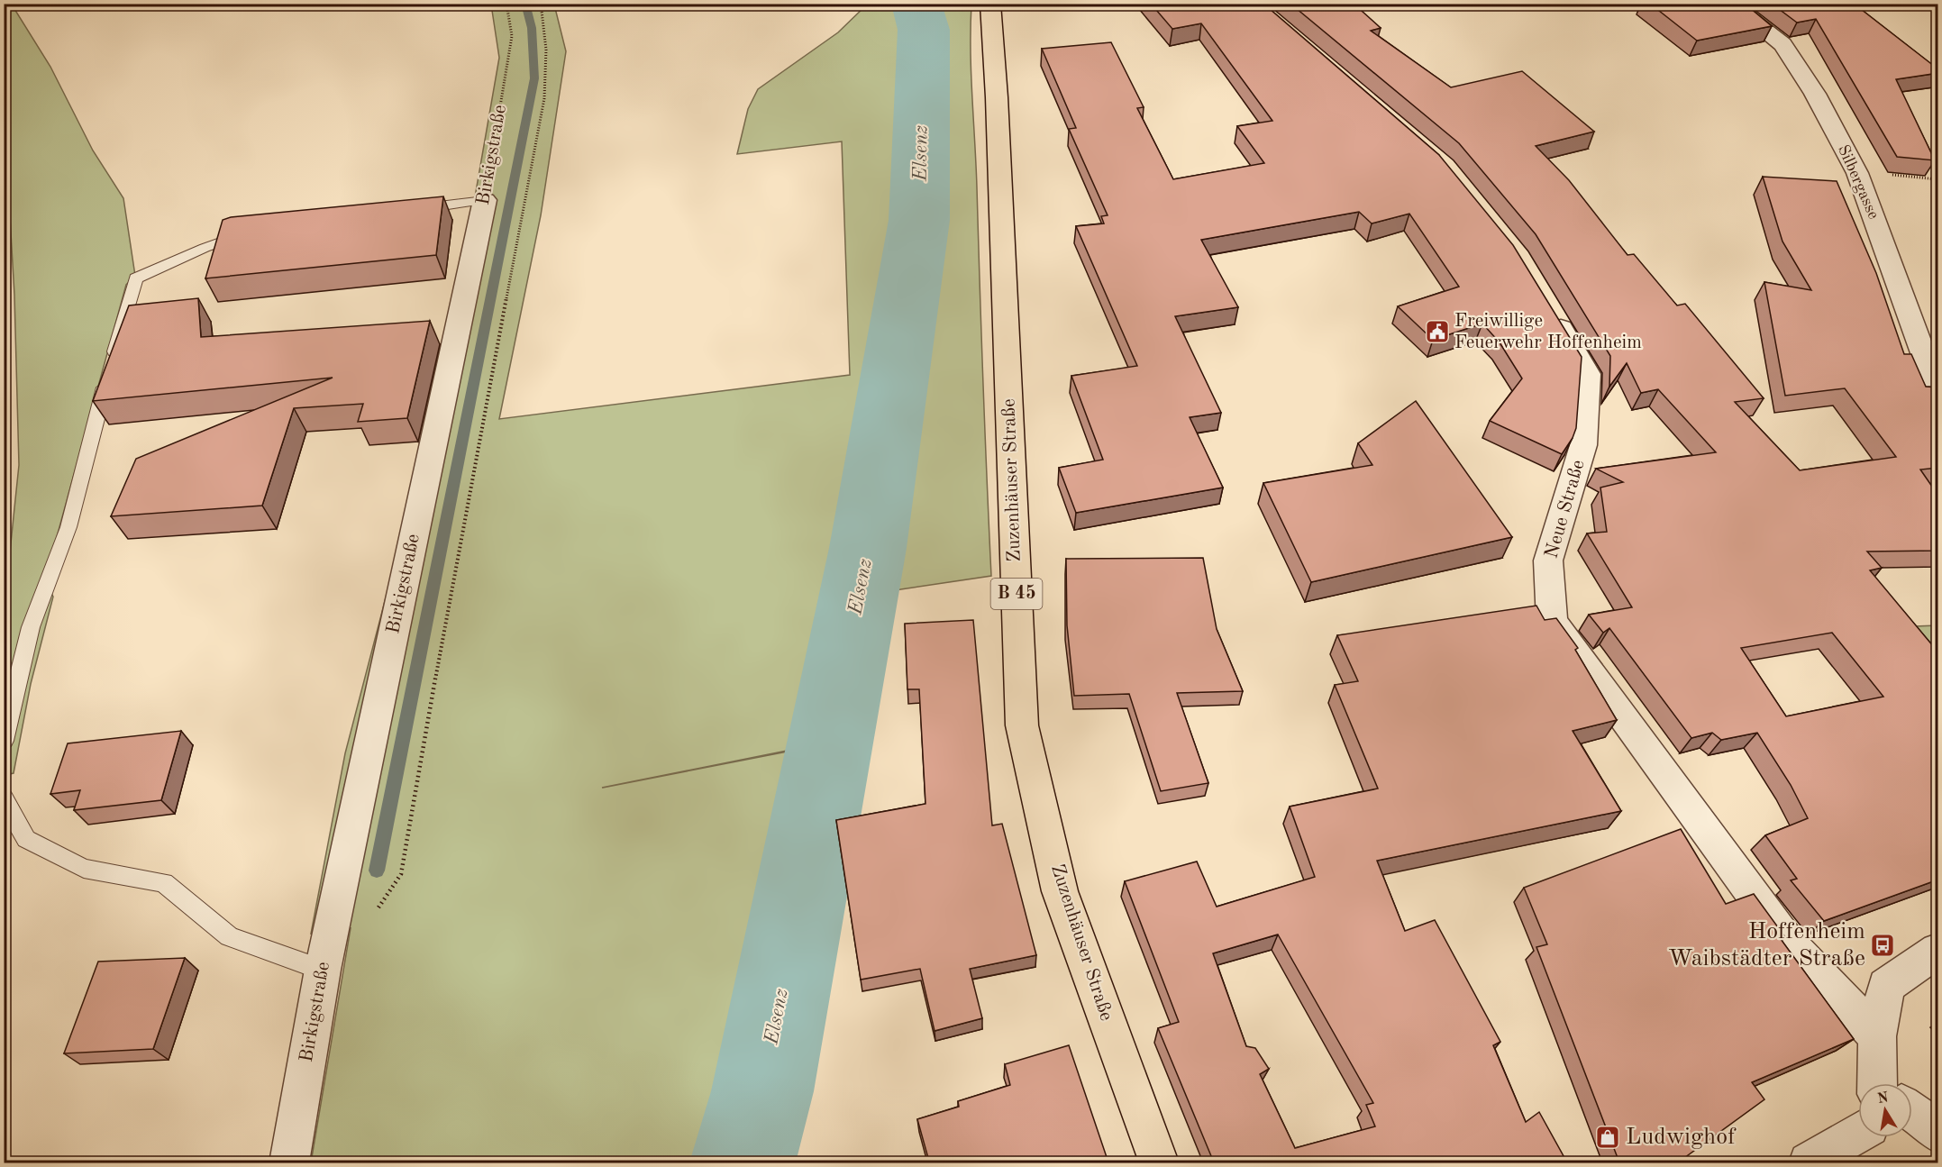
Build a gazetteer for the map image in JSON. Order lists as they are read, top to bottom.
{
  "streets": {
    "main road": ["Zuzenhäuser Straße", "B 45"],
    "street": ["Birkigstraße", "Silbergasse", "Neue Straße"]
  },
  "water": ["Elsenz"],
  "places": {
    "public building": ["Freiwillige Feuerwehr Hoffenheim"],
    "bus stop": ["Hoffenheim Waibstädter Straße"],
    "shop": ["Ludwighof"]
  },
  "north": "top"
}
